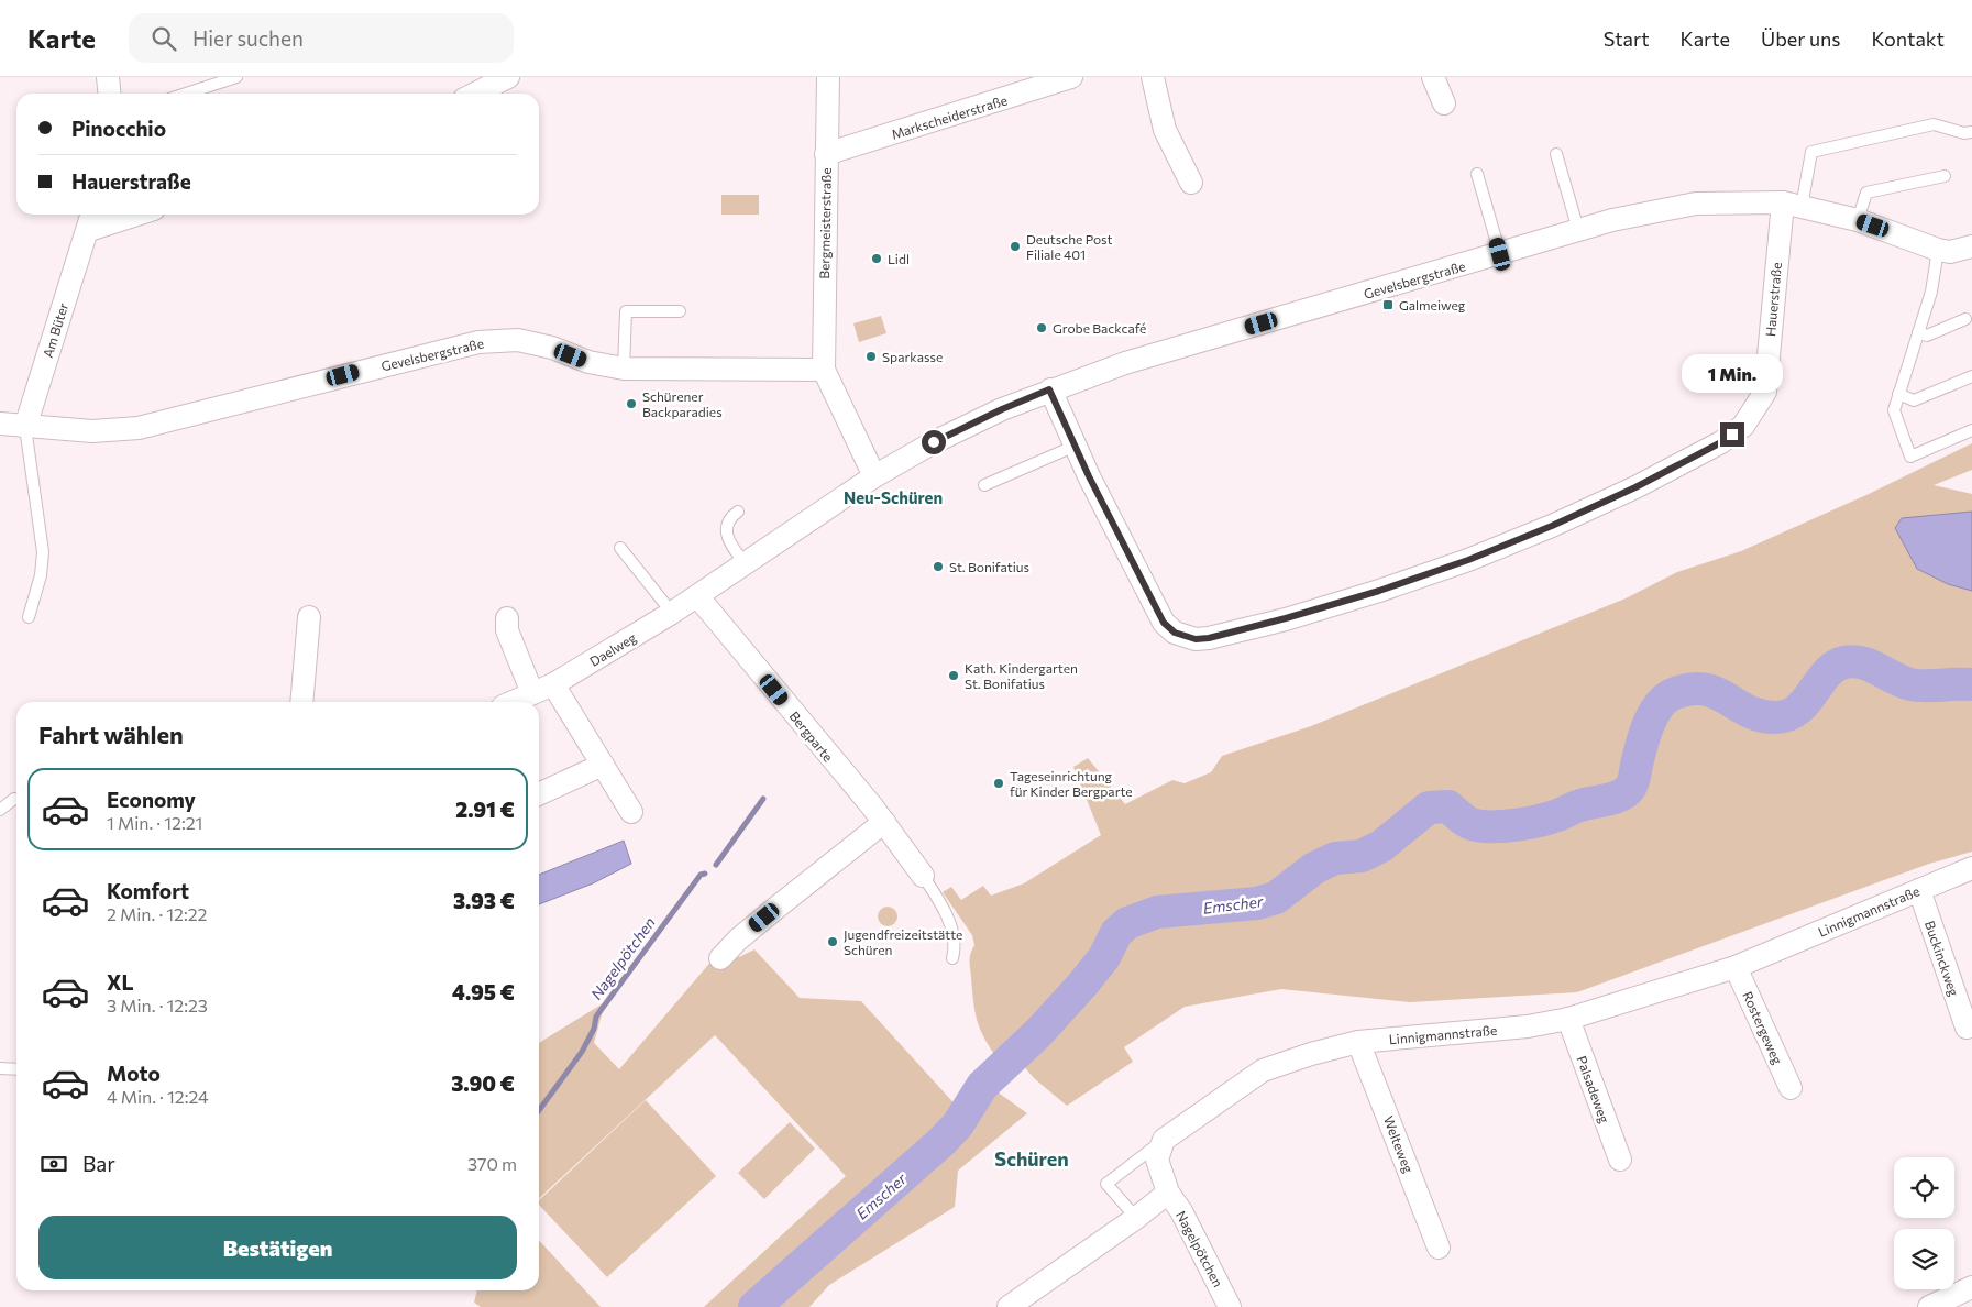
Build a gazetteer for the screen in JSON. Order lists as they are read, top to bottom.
{
  "streets": {
    "street": [
      "Markscheiderstraße",
      "Bergmeisterstraße",
      "Gevelsbergstraße",
      "Hauerstraße",
      "Am Büter",
      "Daelweg",
      "Bergparte",
      "Linnigmannstraße",
      "Buckinckweg",
      "Rostergeweg",
      "Palsadeweg",
      "Welteweg",
      "Nagelpötchen"
    ]
  },
  "crossings": [
    ["Markscheiderstraße", "Bergmeisterstraße"],
    ["Bergmeisterstraße", "Gevelsbergstraße"],
    ["Gevelsbergstraße", "Hauerstraße"],
    ["Gevelsbergstraße", "Am Büter"],
    ["Gevelsbergstraße", "Daelweg"],
    ["Gevelsbergstraße", "Bergparte"],
    ["Linnigmannstraße", "Buckinckweg"],
    ["Linnigmannstraße", "Rostergeweg"],
    ["Linnigmannstraße", "Palsadeweg"],
    ["Linnigmannstraße", "Welteweg"]
  ],
  "districts": ["Neu-Schüren", "Schüren"],
  "water": ["Emscher", "Nagelpötchen"],
  "places": {
    "other": [
      "Deutsche Post Filiale 401",
      "Lidl",
      "Grobe Backcafé",
      "Sparkasse",
      "Schürener Backparadies",
      "St. Bonifatius",
      "Kath. Kindergarten St. Bonifatius",
      "Tageseinrichtung für Kinder Bergparte",
      "Jugendfreizeitstätte Schüren"
    ],
    "transit": ["Galmeiweg"]
  },
  "page": {
    "header": "Karte",
    "search": "Hier suchen",
    "nav": [
      "Start",
      "Karte",
      "Über uns",
      "Kontakt"
    ],
    "banner": ["Pinocchio", "Hauerstraße"],
    "bubble": "1 Min.",
    "heading": "Fahrt wählen",
    "list": [
      {
        "name": "Economy",
        "note": "1 Min. · 12:21",
        "value": "2.91 €"
      },
      {
        "name": "Komfort",
        "note": "2 Min. · 12:22",
        "value": "3.93 €"
      },
      {
        "name": "XL",
        "note": "3 Min. · 12:23",
        "value": "4.95 €"
      },
      {
        "name": "Moto",
        "note": "4 Min. · 12:24",
        "value": "3.90 €"
      }
    ],
    "pay": ["Bar", "370 m"],
    "buttons": "Bestätigen"
  }
}
